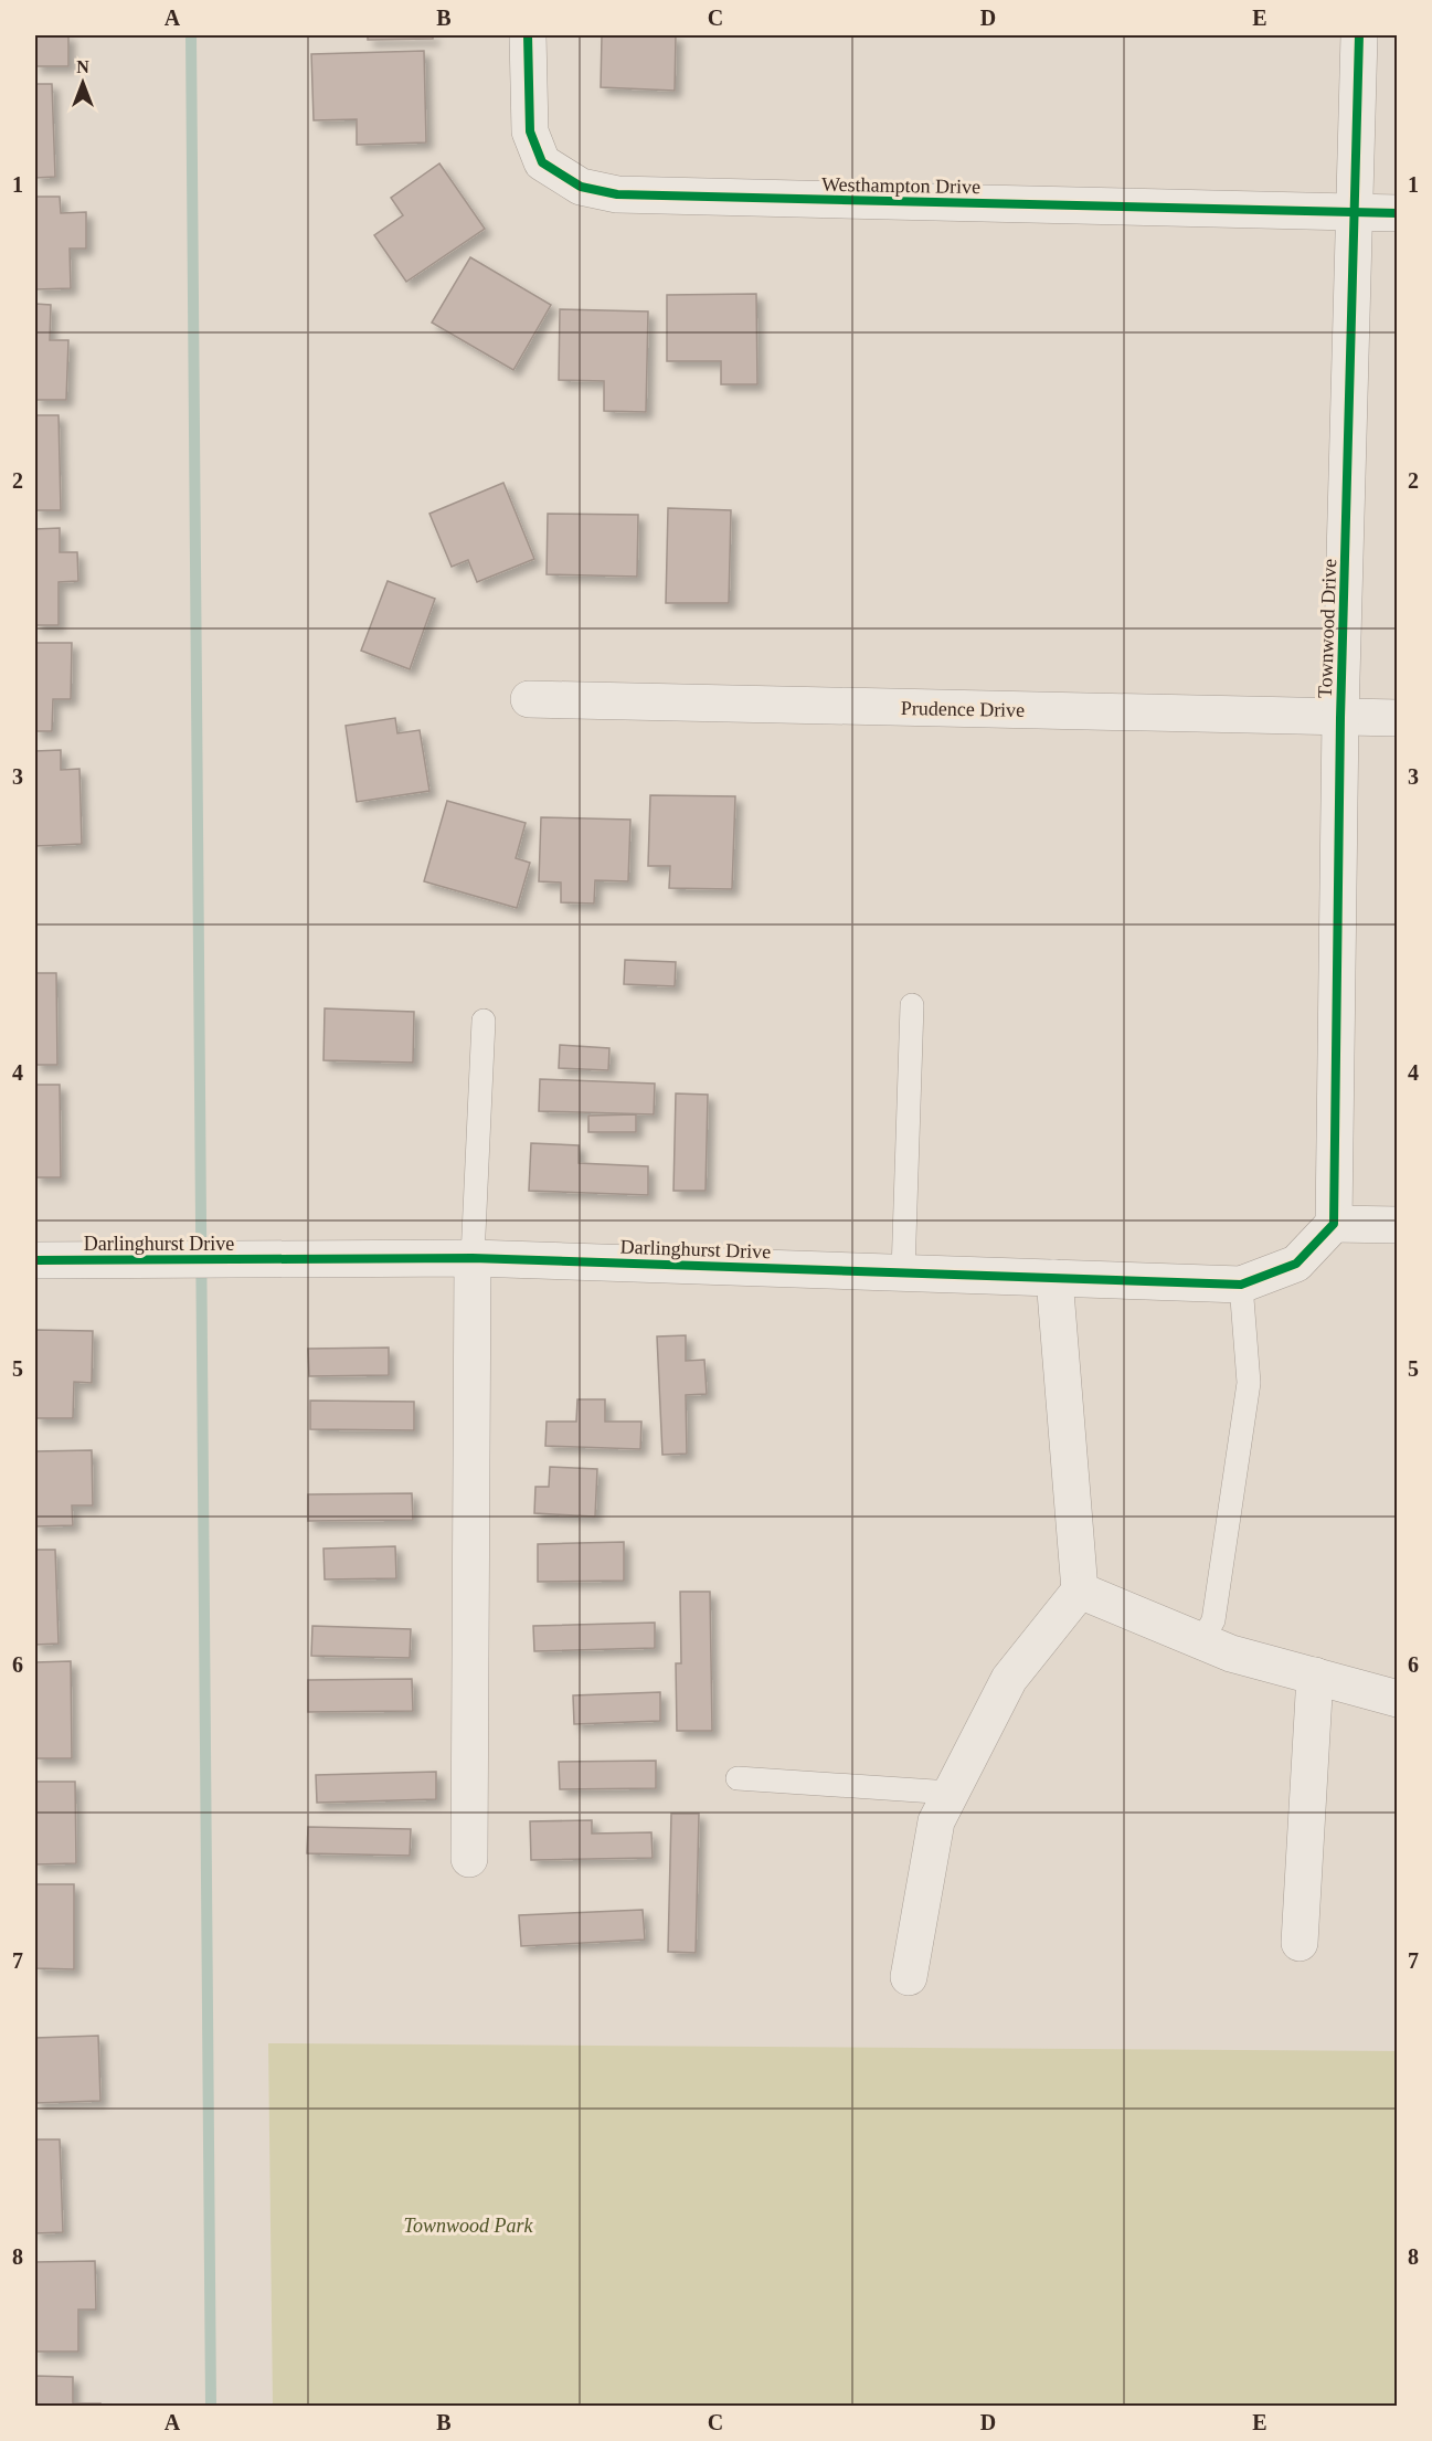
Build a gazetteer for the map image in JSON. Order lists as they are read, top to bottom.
{
  "streets": {
    "street": [
      "Westhampton Drive",
      "Townwood Drive",
      "Prudence Drive",
      "Darlinghurst Drive"
    ]
  },
  "crossings": [
    ["Westhampton Drive", "Townwood Drive"],
    ["Townwood Drive", "Prudence Drive"],
    ["Townwood Drive", "Darlinghurst Drive"]
  ],
  "parks": ["Townwood Park"],
  "north": "top",
  "grid": {
    "columns": [
      "A",
      "B",
      "C",
      "D",
      "E"
    ],
    "rows": [
      "1",
      "2",
      "3",
      "4",
      "5",
      "6",
      "7",
      "8"
    ]
  }
}
